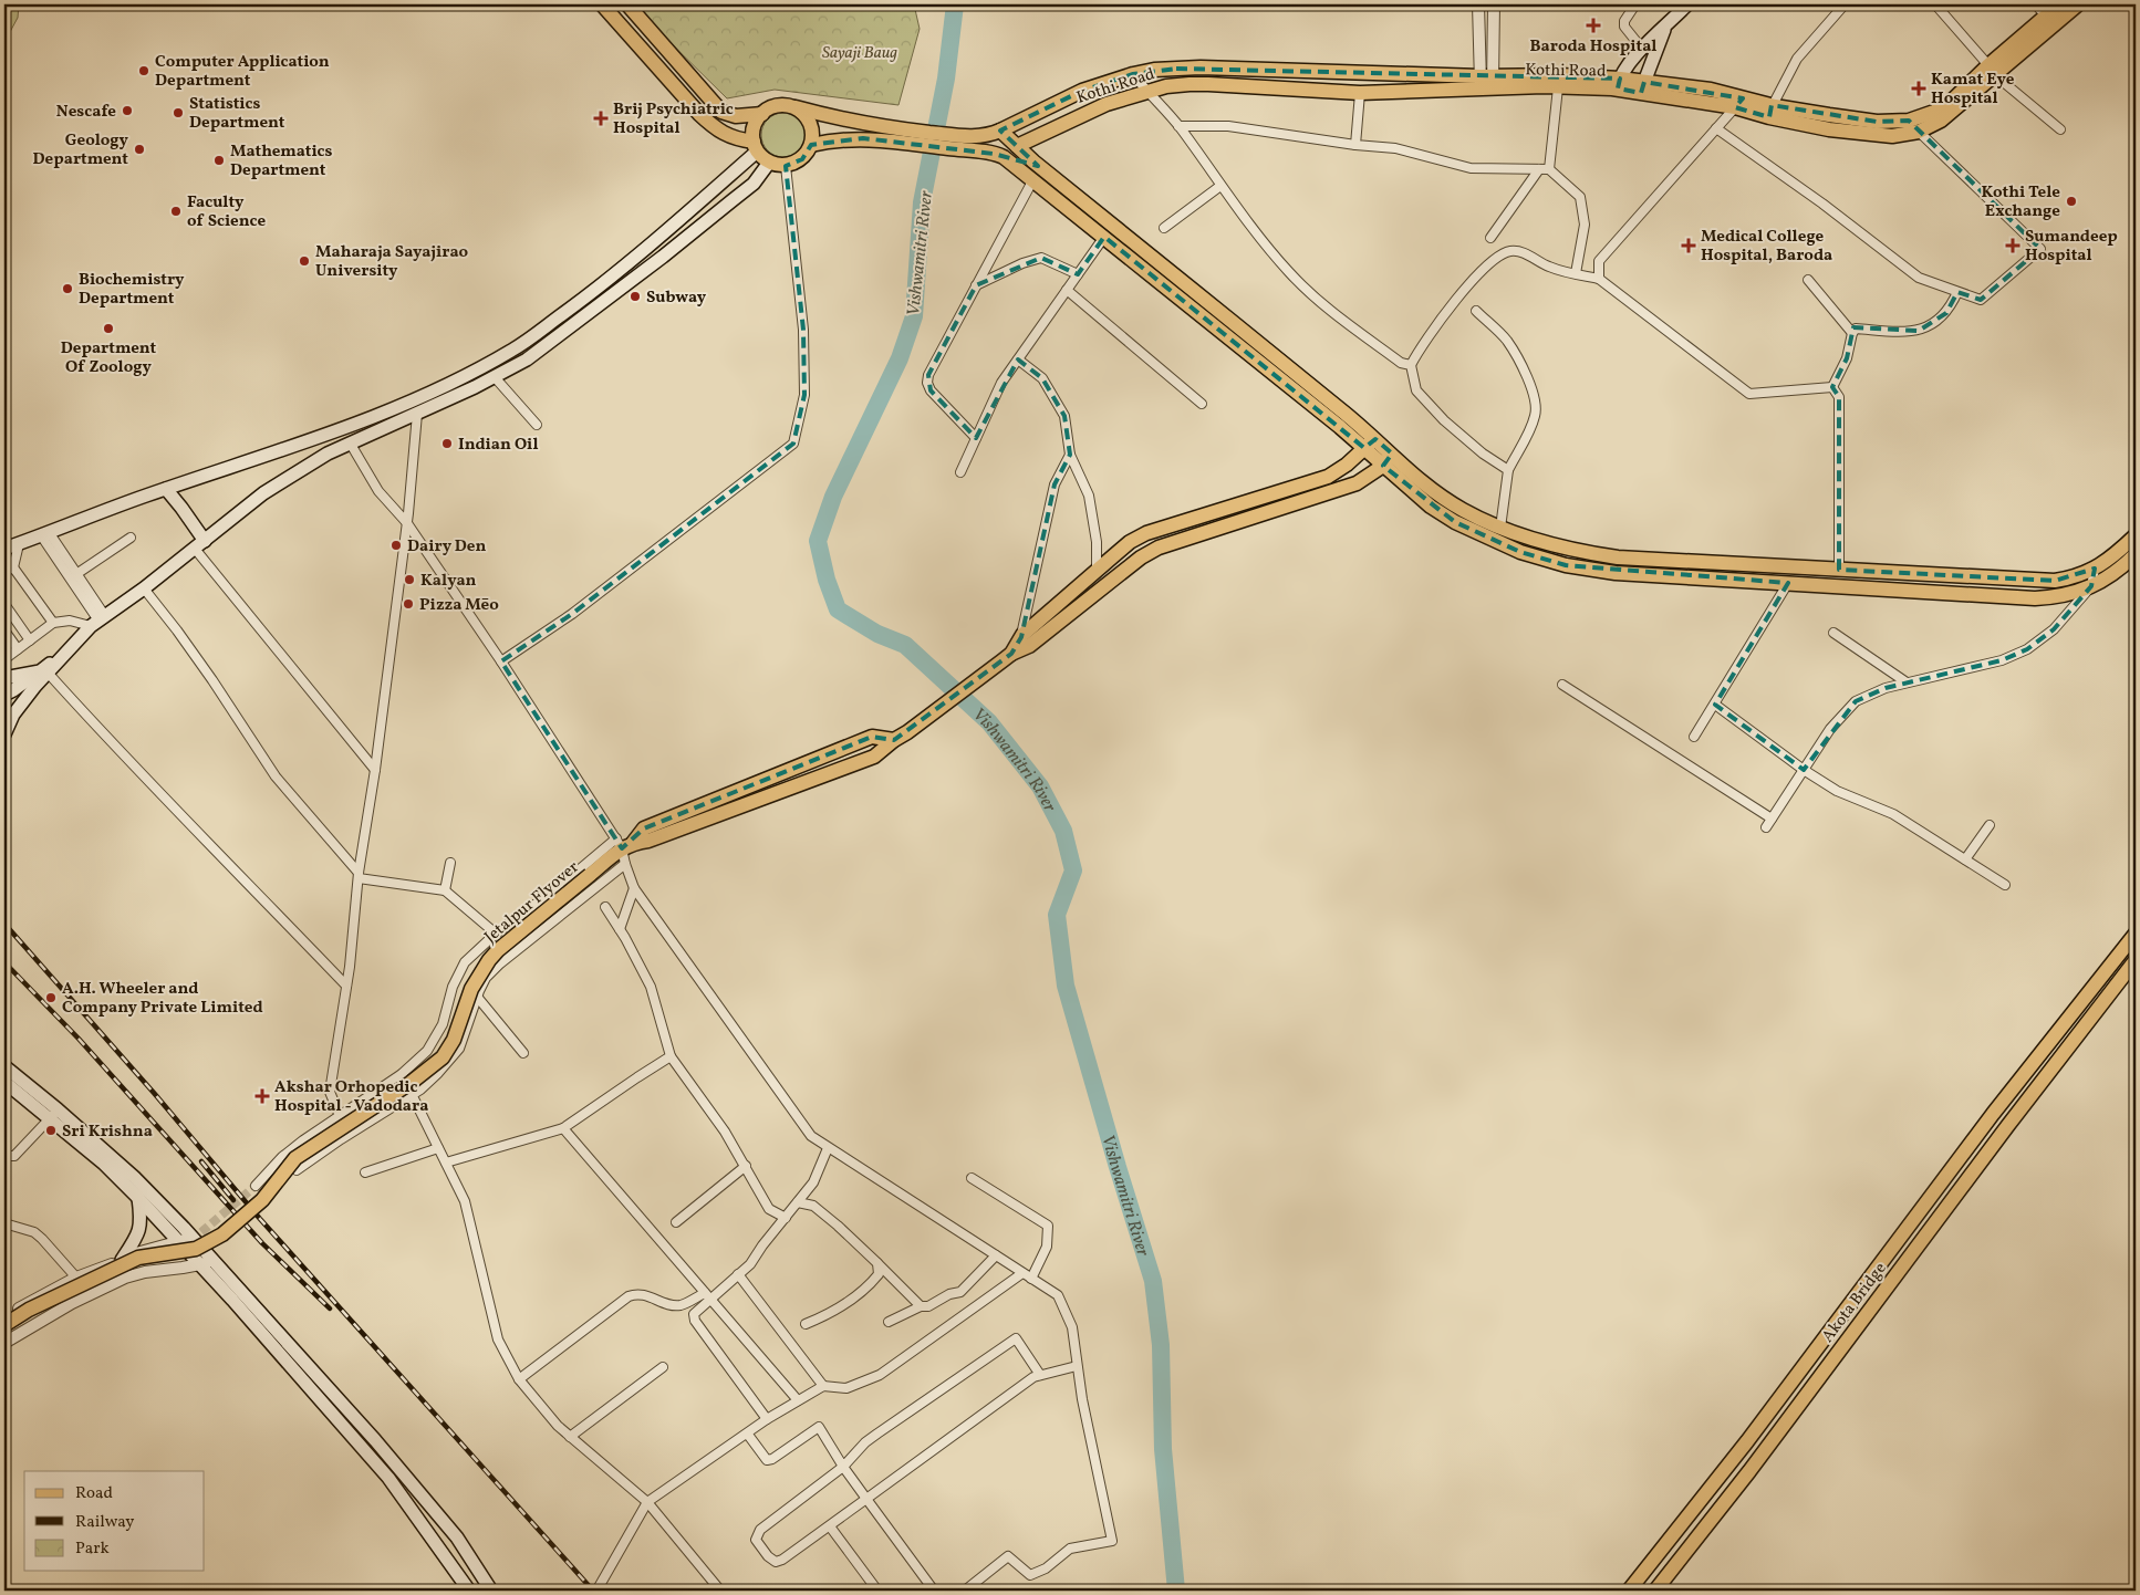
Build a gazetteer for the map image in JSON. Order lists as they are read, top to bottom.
{
  "streets": {
    "main road": ["Kothi Road", "Jetalpur Flyover", "Akota Bridge"]
  },
  "water": ["Vishwamitri River"],
  "parks": ["Sayaji Baug"],
  "places": {
    "health": [
      "Baroda Hospital",
      "Kamat Eye Hospital",
      "Brij Psychiatric Hospital",
      "Medical College Hospital, Baroda",
      "Sumandeep Hospital",
      "Akshar Orhopedic Hospital - Vadodara"
    ],
    "other": [
      "Computer Application Department",
      "Nescafe",
      "Statistics Department",
      "Geology Department",
      "Mathematics Department",
      "Kothi Tele Exchange",
      "Faculty of Science",
      "Maharaja Sayajirao University",
      "Biochemistry Department",
      "Subway",
      "Department Of Zoology",
      "Indian Oil",
      "Dairy Den",
      "Kalyan",
      "Pizza Mēo",
      "A.H. Wheeler and Company Private Limited",
      "Sri Krishna"
    ]
  },
  "legend": ["Road", "Railway", "Park"]
}
